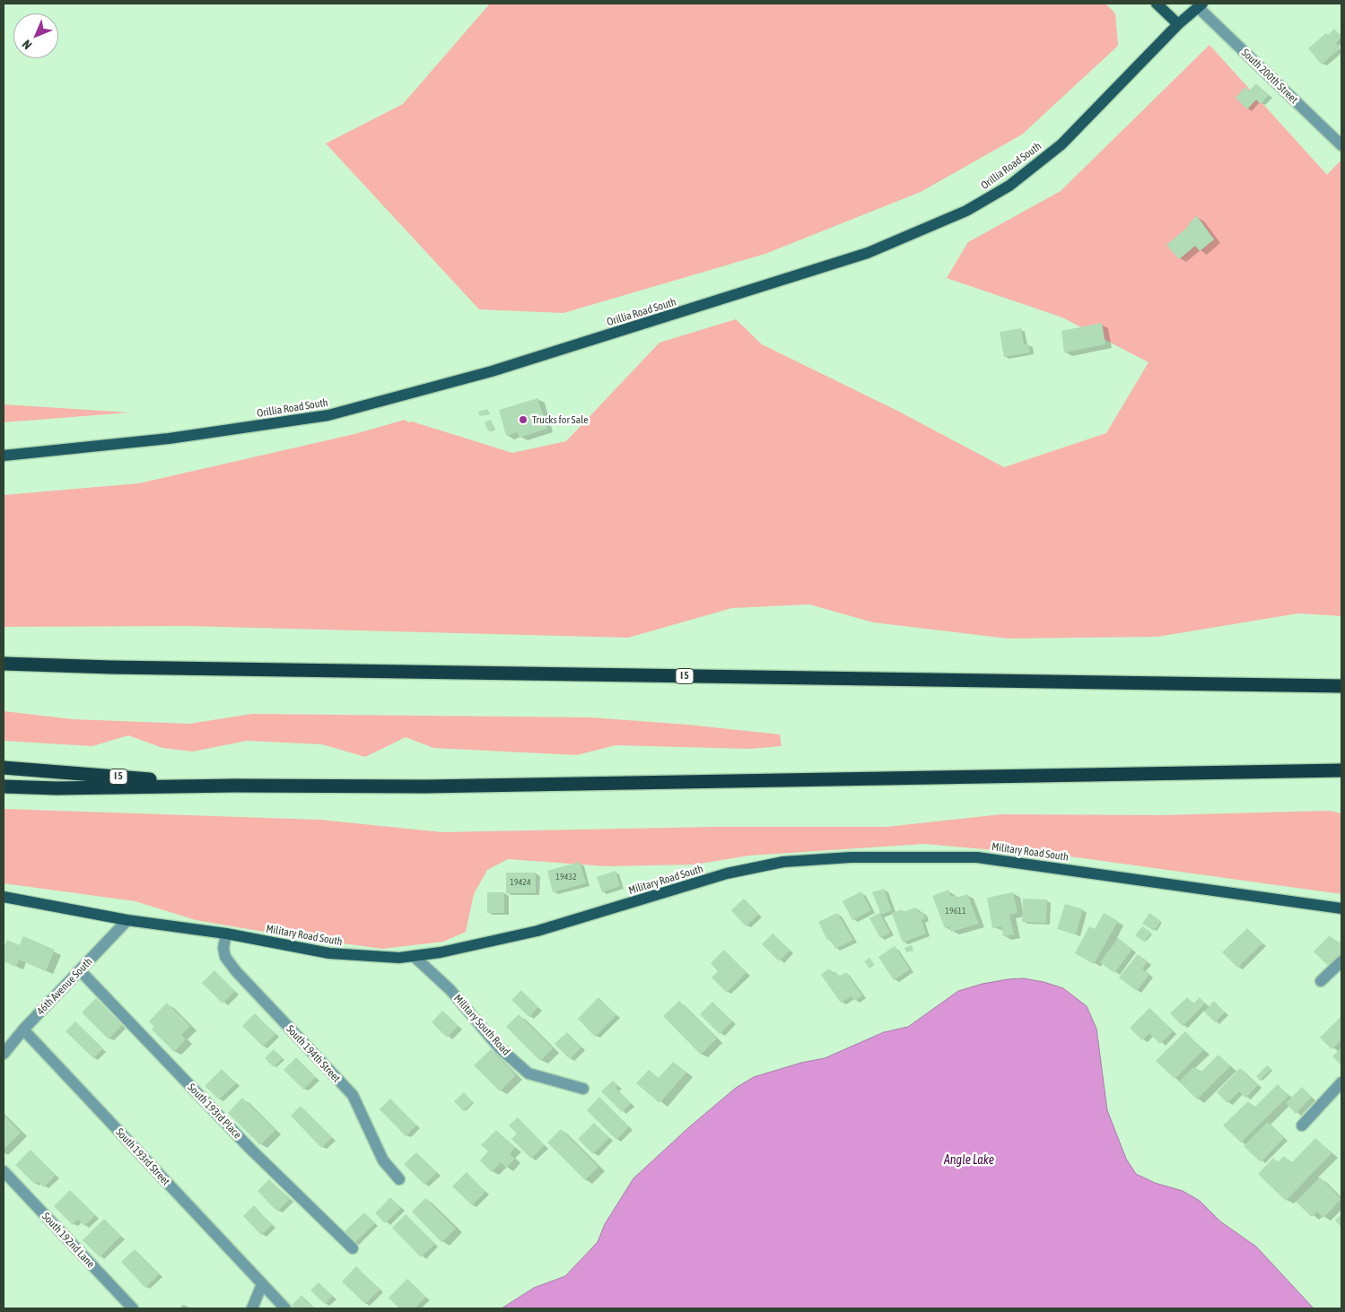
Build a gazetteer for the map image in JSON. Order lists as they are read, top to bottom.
{
  "streets": {
    "highway": ["I 5"],
    "main road": ["Orillia Road South", "Military Road South"],
    "street": [
      "South 200th Street",
      "46th Avenue South",
      "Military South Road",
      "South 194th Street",
      "South 193rd Place",
      "South 193rd Street",
      "South 192nd Lane"
    ]
  },
  "crossings": [
    ["South 200th Street", "Orillia Road South"],
    ["Military Road South", "46th Avenue South"],
    ["Military Road South", "Military South Road"],
    ["Military Road South", "South 194th Street"],
    ["46th Avenue South", "South 193rd Place"],
    ["46th Avenue South", "South 193rd Street"]
  ],
  "water": ["Angle Lake"],
  "places": ["Trucks for Sale"],
  "house_numbers": ["19432", "19424", "19611"],
  "north": "bottom left"
}
